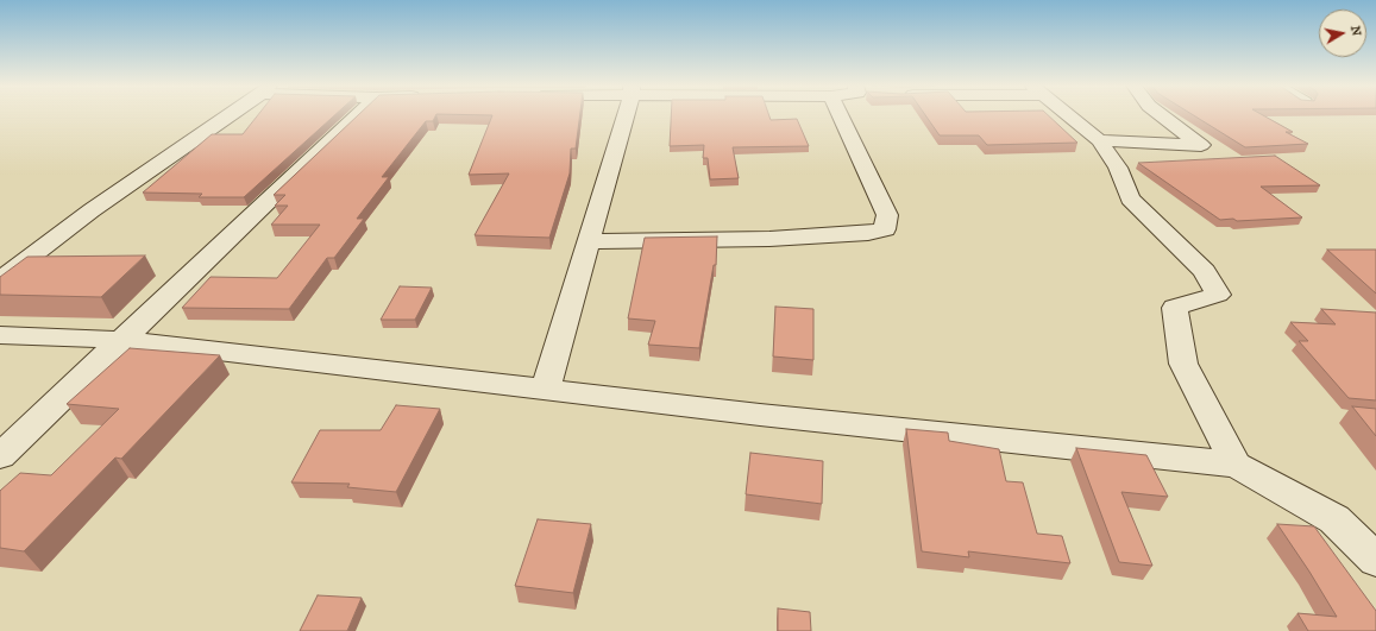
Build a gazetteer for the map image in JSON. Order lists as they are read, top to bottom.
{
  "north": "right"
}
